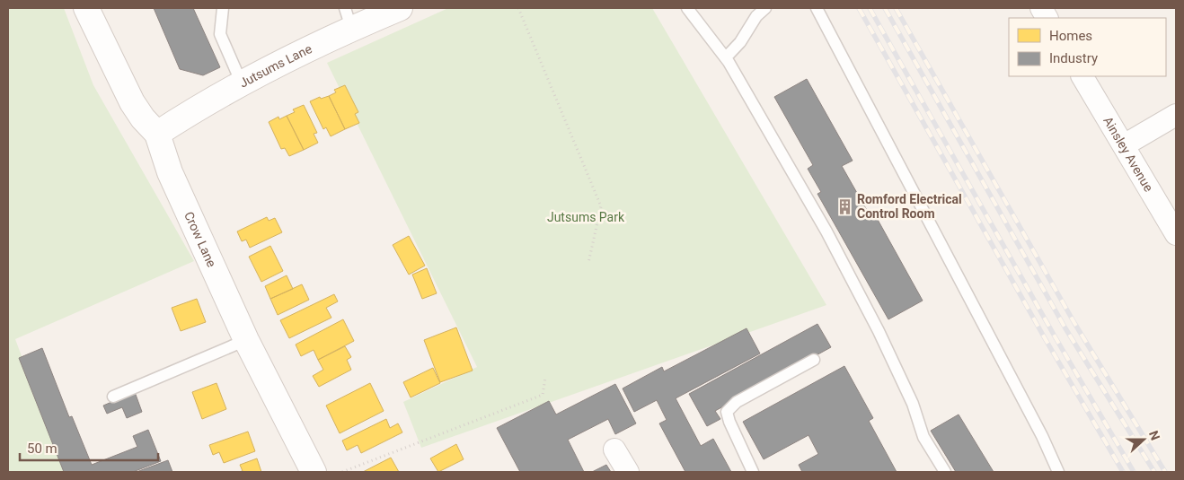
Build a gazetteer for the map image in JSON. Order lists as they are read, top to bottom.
{
  "streets": {
    "street": ["Jutsums Lane", "Ainsley Avenue", "Crow Lane"]
  },
  "crossings": [
    ["Jutsums Lane", "Crow Lane"]
  ],
  "parks": ["Jutsums Park"],
  "places": {
    "building": ["Romford Electrical Control Room"]
  },
  "legend": ["Homes", "Industry"],
  "scale_bar": "50 m",
  "north": "right"
}
